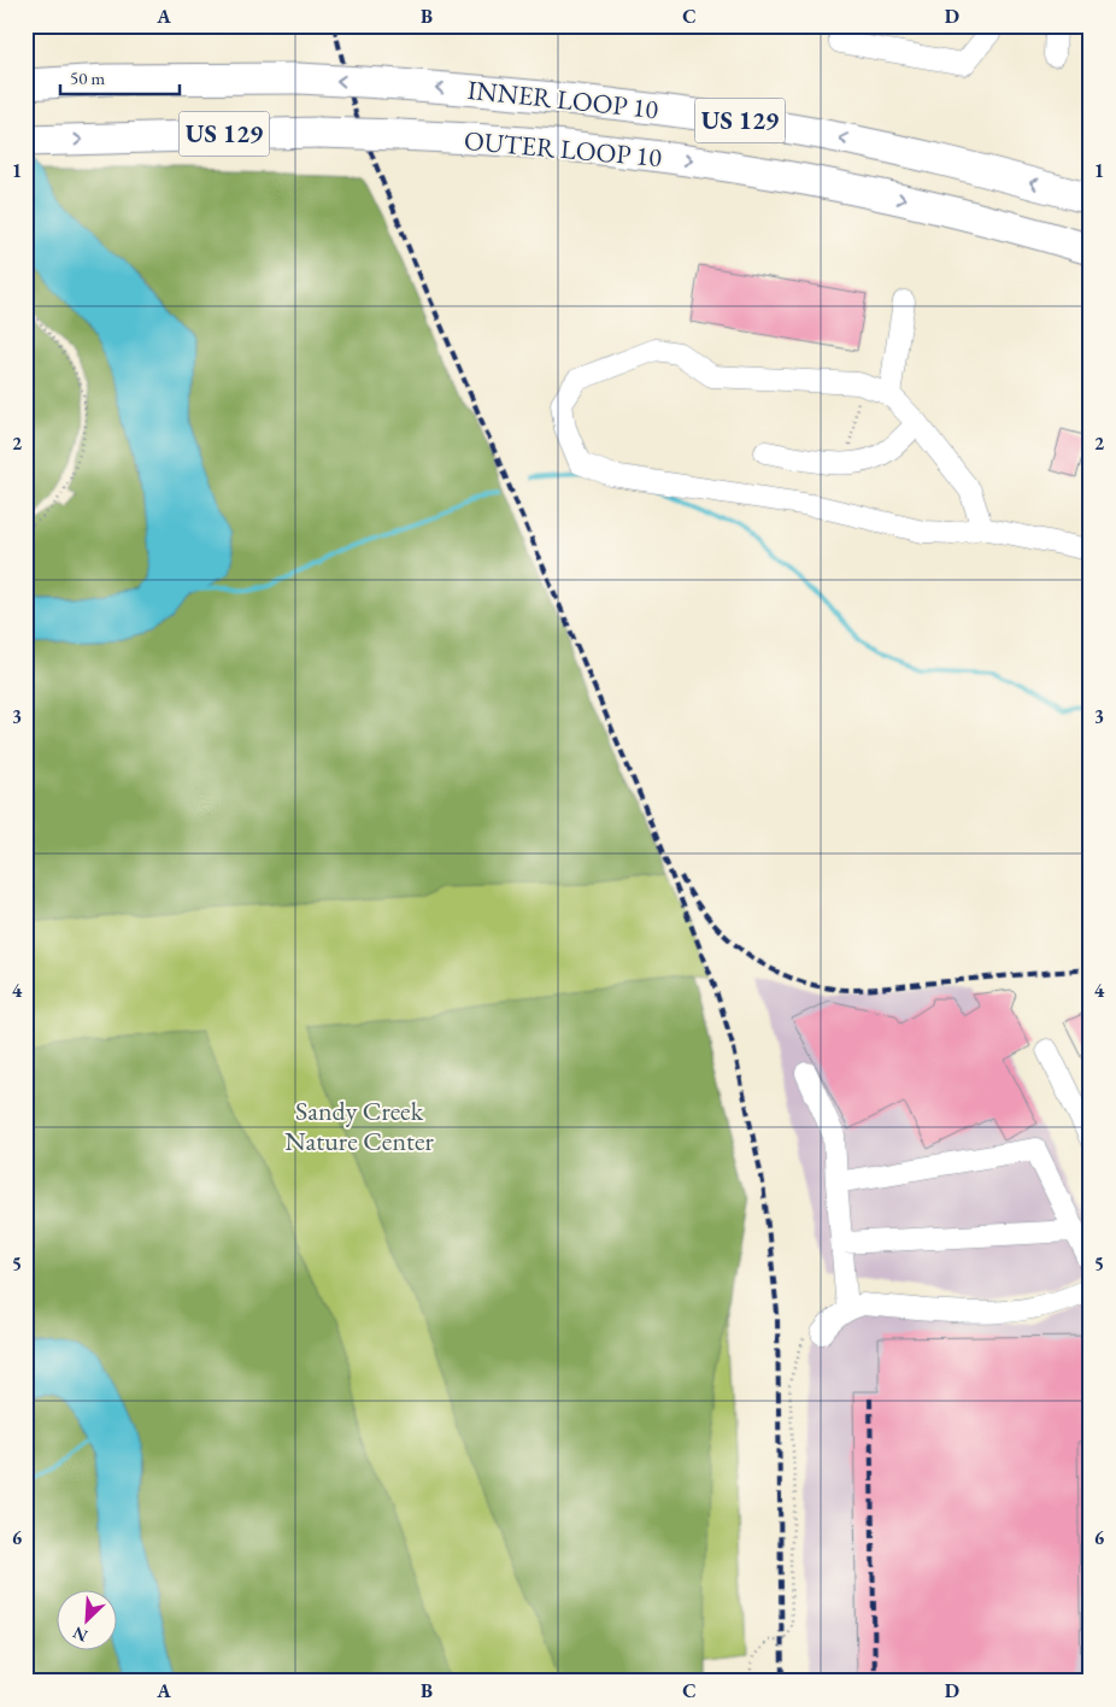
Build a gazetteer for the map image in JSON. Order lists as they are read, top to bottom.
{
  "streets": {
    "highway": ["INNER LOOP 10", "US 129", "OUTER LOOP 10"]
  },
  "one_way": ["INNER LOOP 10", "OUTER LOOP 10"],
  "parks": ["Sandy Creek Nature Center"],
  "scale_bar": "50 m",
  "north": "bottom left",
  "grid": {
    "columns": [
      "A",
      "B",
      "C",
      "D"
    ],
    "rows": [
      "1",
      "2",
      "3",
      "4",
      "5",
      "6"
    ]
  }
}
